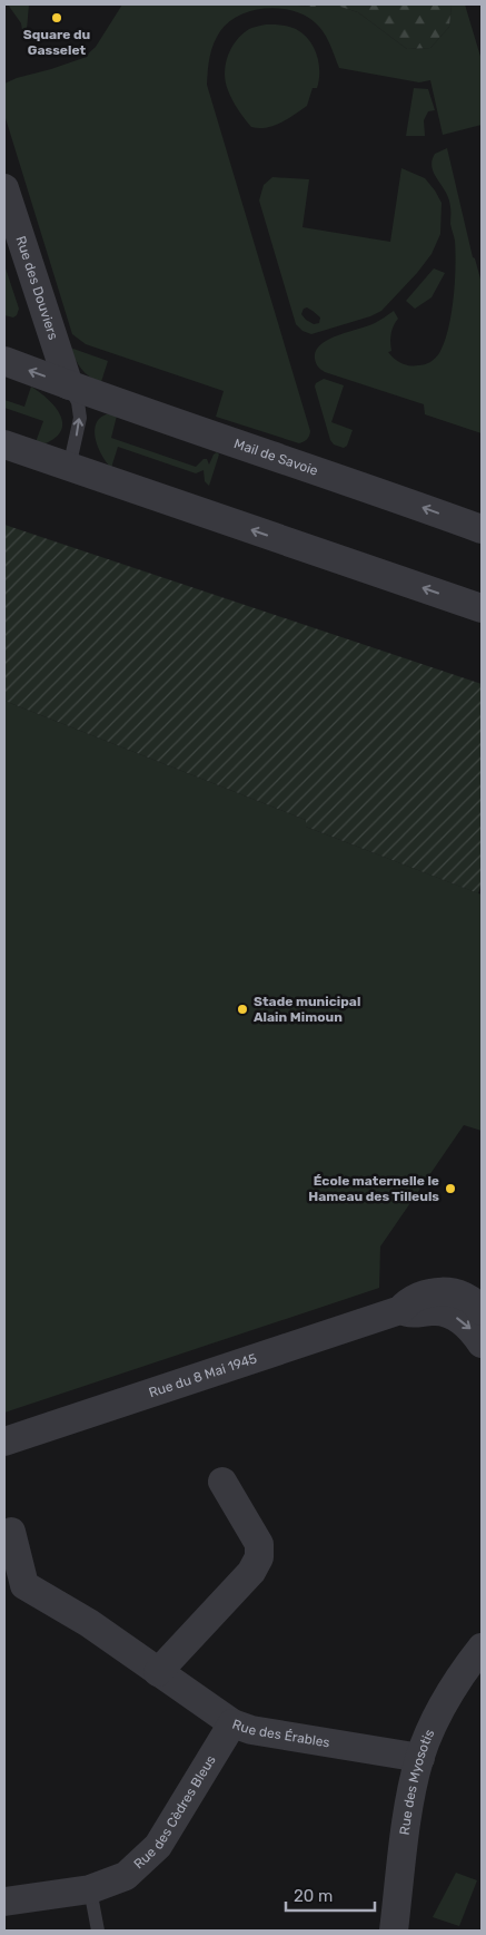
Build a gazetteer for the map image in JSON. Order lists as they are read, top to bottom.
{
  "streets": {
    "street": [
      "Rue des Douviers",
      "Mail de Savoie",
      "Rue du 8 Mai 1945",
      "Rue des Érables",
      "Rue des Myosotis",
      "Rue des Cèdres Bleus"
    ]
  },
  "crossings": [
    ["Rue des Douviers", "Mail de Savoie"],
    ["Rue des Érables", "Rue des Myosotis"],
    ["Rue des Érables", "Rue des Cèdres Bleus"]
  ],
  "places": ["Square du Gasselet", "Stade municipal Alain Mimoun", "École maternelle le Hameau des Tilleuls"],
  "scale_bar": "20 m"
}
